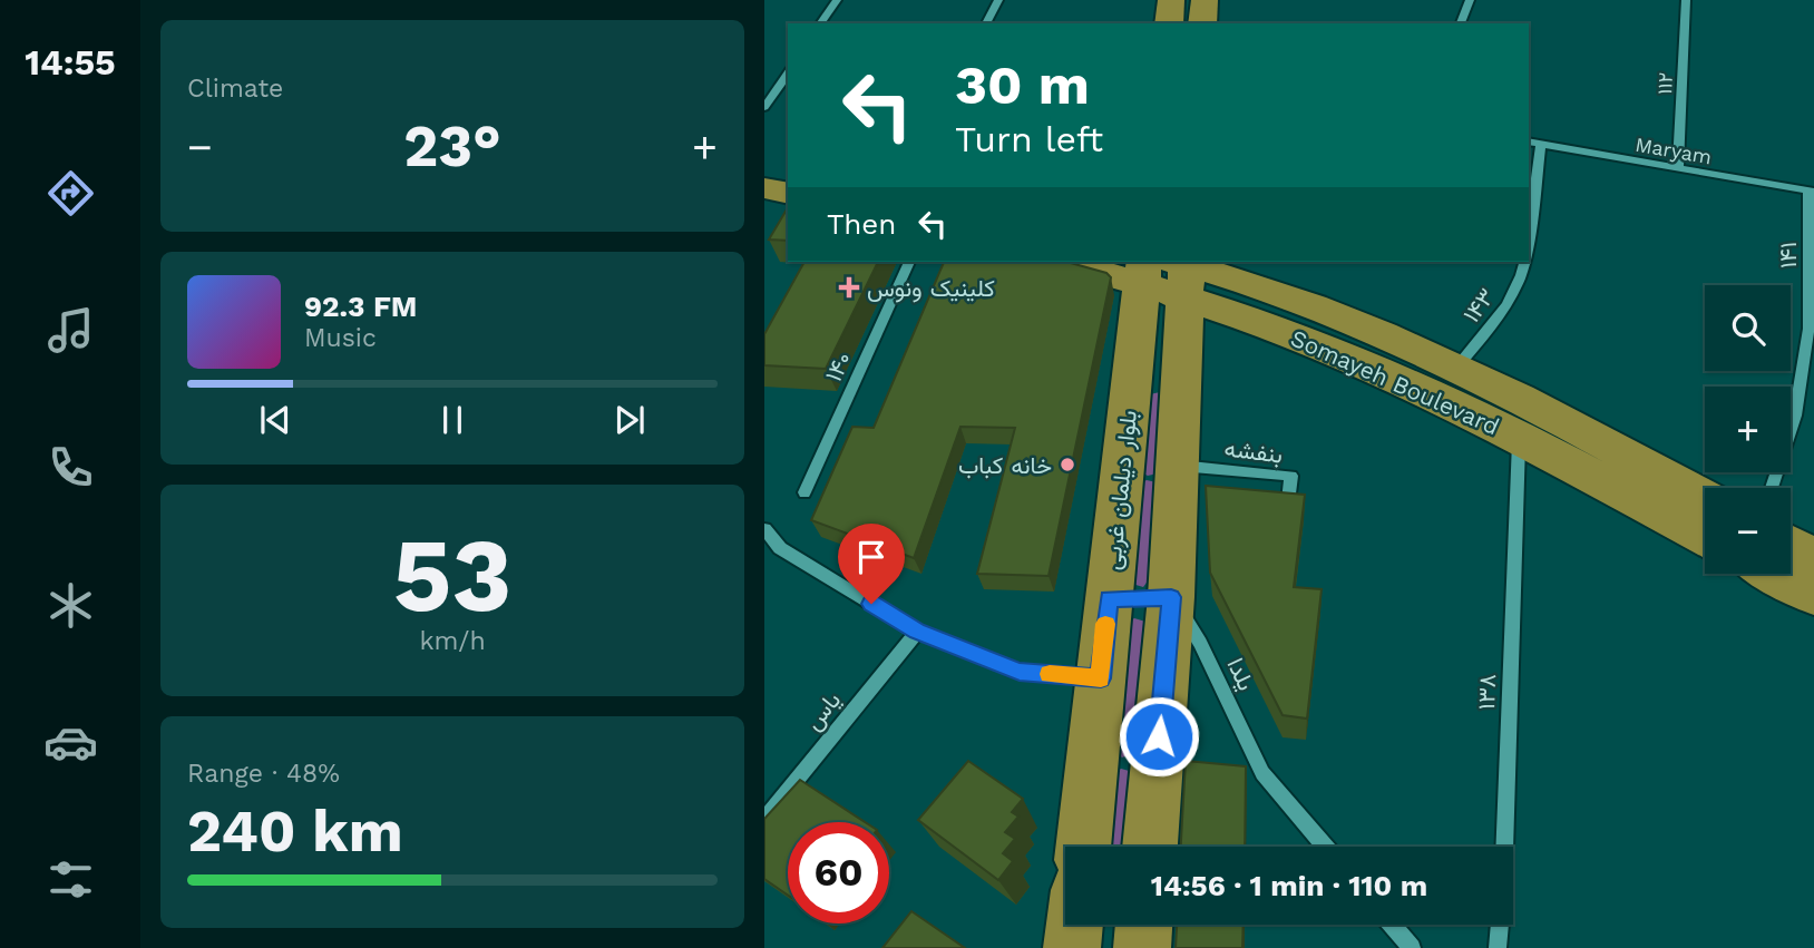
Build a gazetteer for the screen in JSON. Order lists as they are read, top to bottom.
{
  "streets": {
    "main road": ["Somayeh Boulevard", "بلوار دیلمان غربی"],
    "street": [
      "۱۱۲",
      "Maryam",
      "۱۴۱",
      "۱۴۳",
      "۱۴۰",
      "بنفشه",
      "یلدا",
      "۱۳۸",
      "یاس"
    ]
  },
  "crossings": [
    ["۱۱۲", "Maryam"],
    ["Maryam", "۱۴۱"],
    ["Maryam", "۱۴۳"],
    ["۱۴۳", "Somayeh Boulevard"],
    ["Somayeh Boulevard", "بلوار دیلمان غربی"],
    ["Somayeh Boulevard", "۱۳۸"]
  ],
  "places": {
    "health": ["کلینیک ونوس"],
    "other": ["خانه کباب"]
  },
  "page": {
    "tabs": "14:55",
    "tile": [
      "Climate",
      ["53", "km/h"],
      ["Range · 48%", "240 km"]
    ],
    "turn": ["30 m", "Turn left"],
    "heat": ["−", "23°", "+"],
    "then": "Then",
    "song": ["92.3 FM", "Music"],
    "map_buttons": ["+", "−"],
    "limit": "60",
    "trip": "14:56 · 1 min · 110 m"
  }
}
